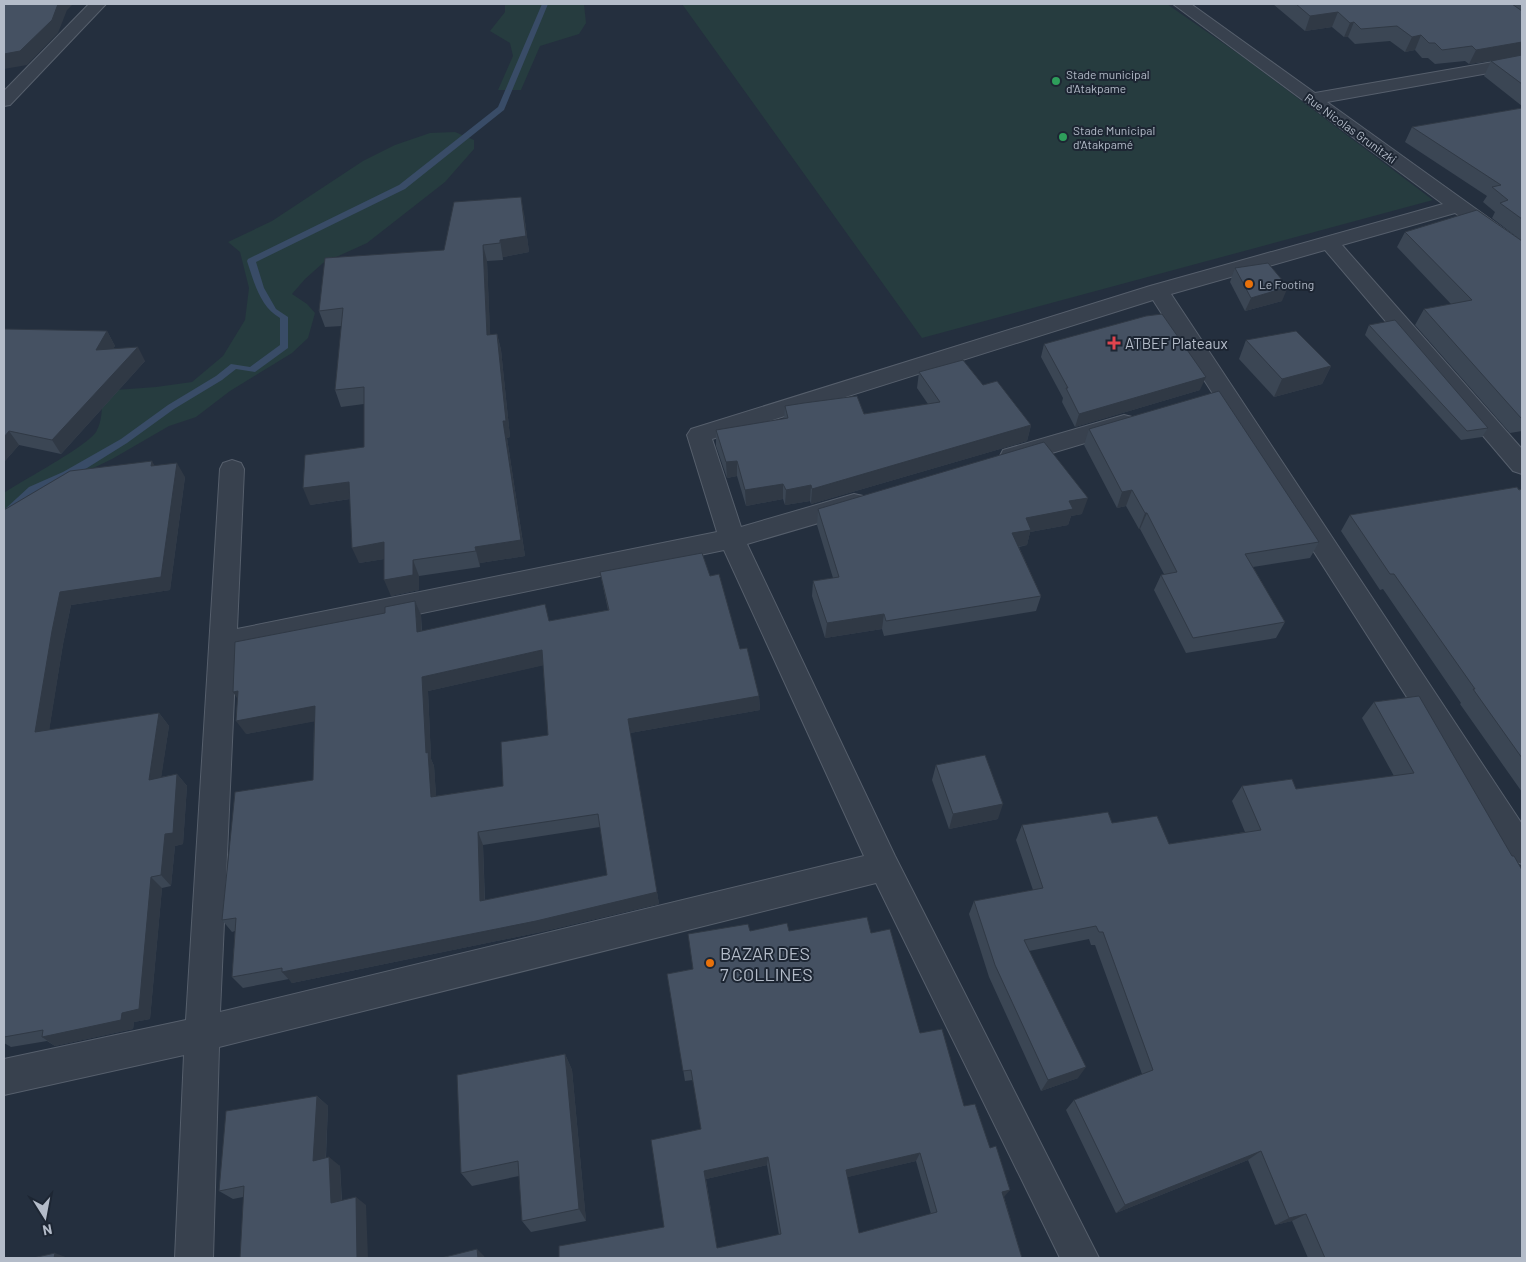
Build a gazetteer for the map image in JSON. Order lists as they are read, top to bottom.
{
  "streets": {
    "street": ["Rue Nicolas Grunitzki"]
  },
  "places": {
    "other": [
      "Stade municipal d'Atakpame",
      "Stade Municipal d'Atakpamé",
      "Le Footing",
      "BAZAR DES 7 COLLINES"
    ],
    "health": ["ATBEF Plateaux"]
  },
  "north": "bottom"
}
